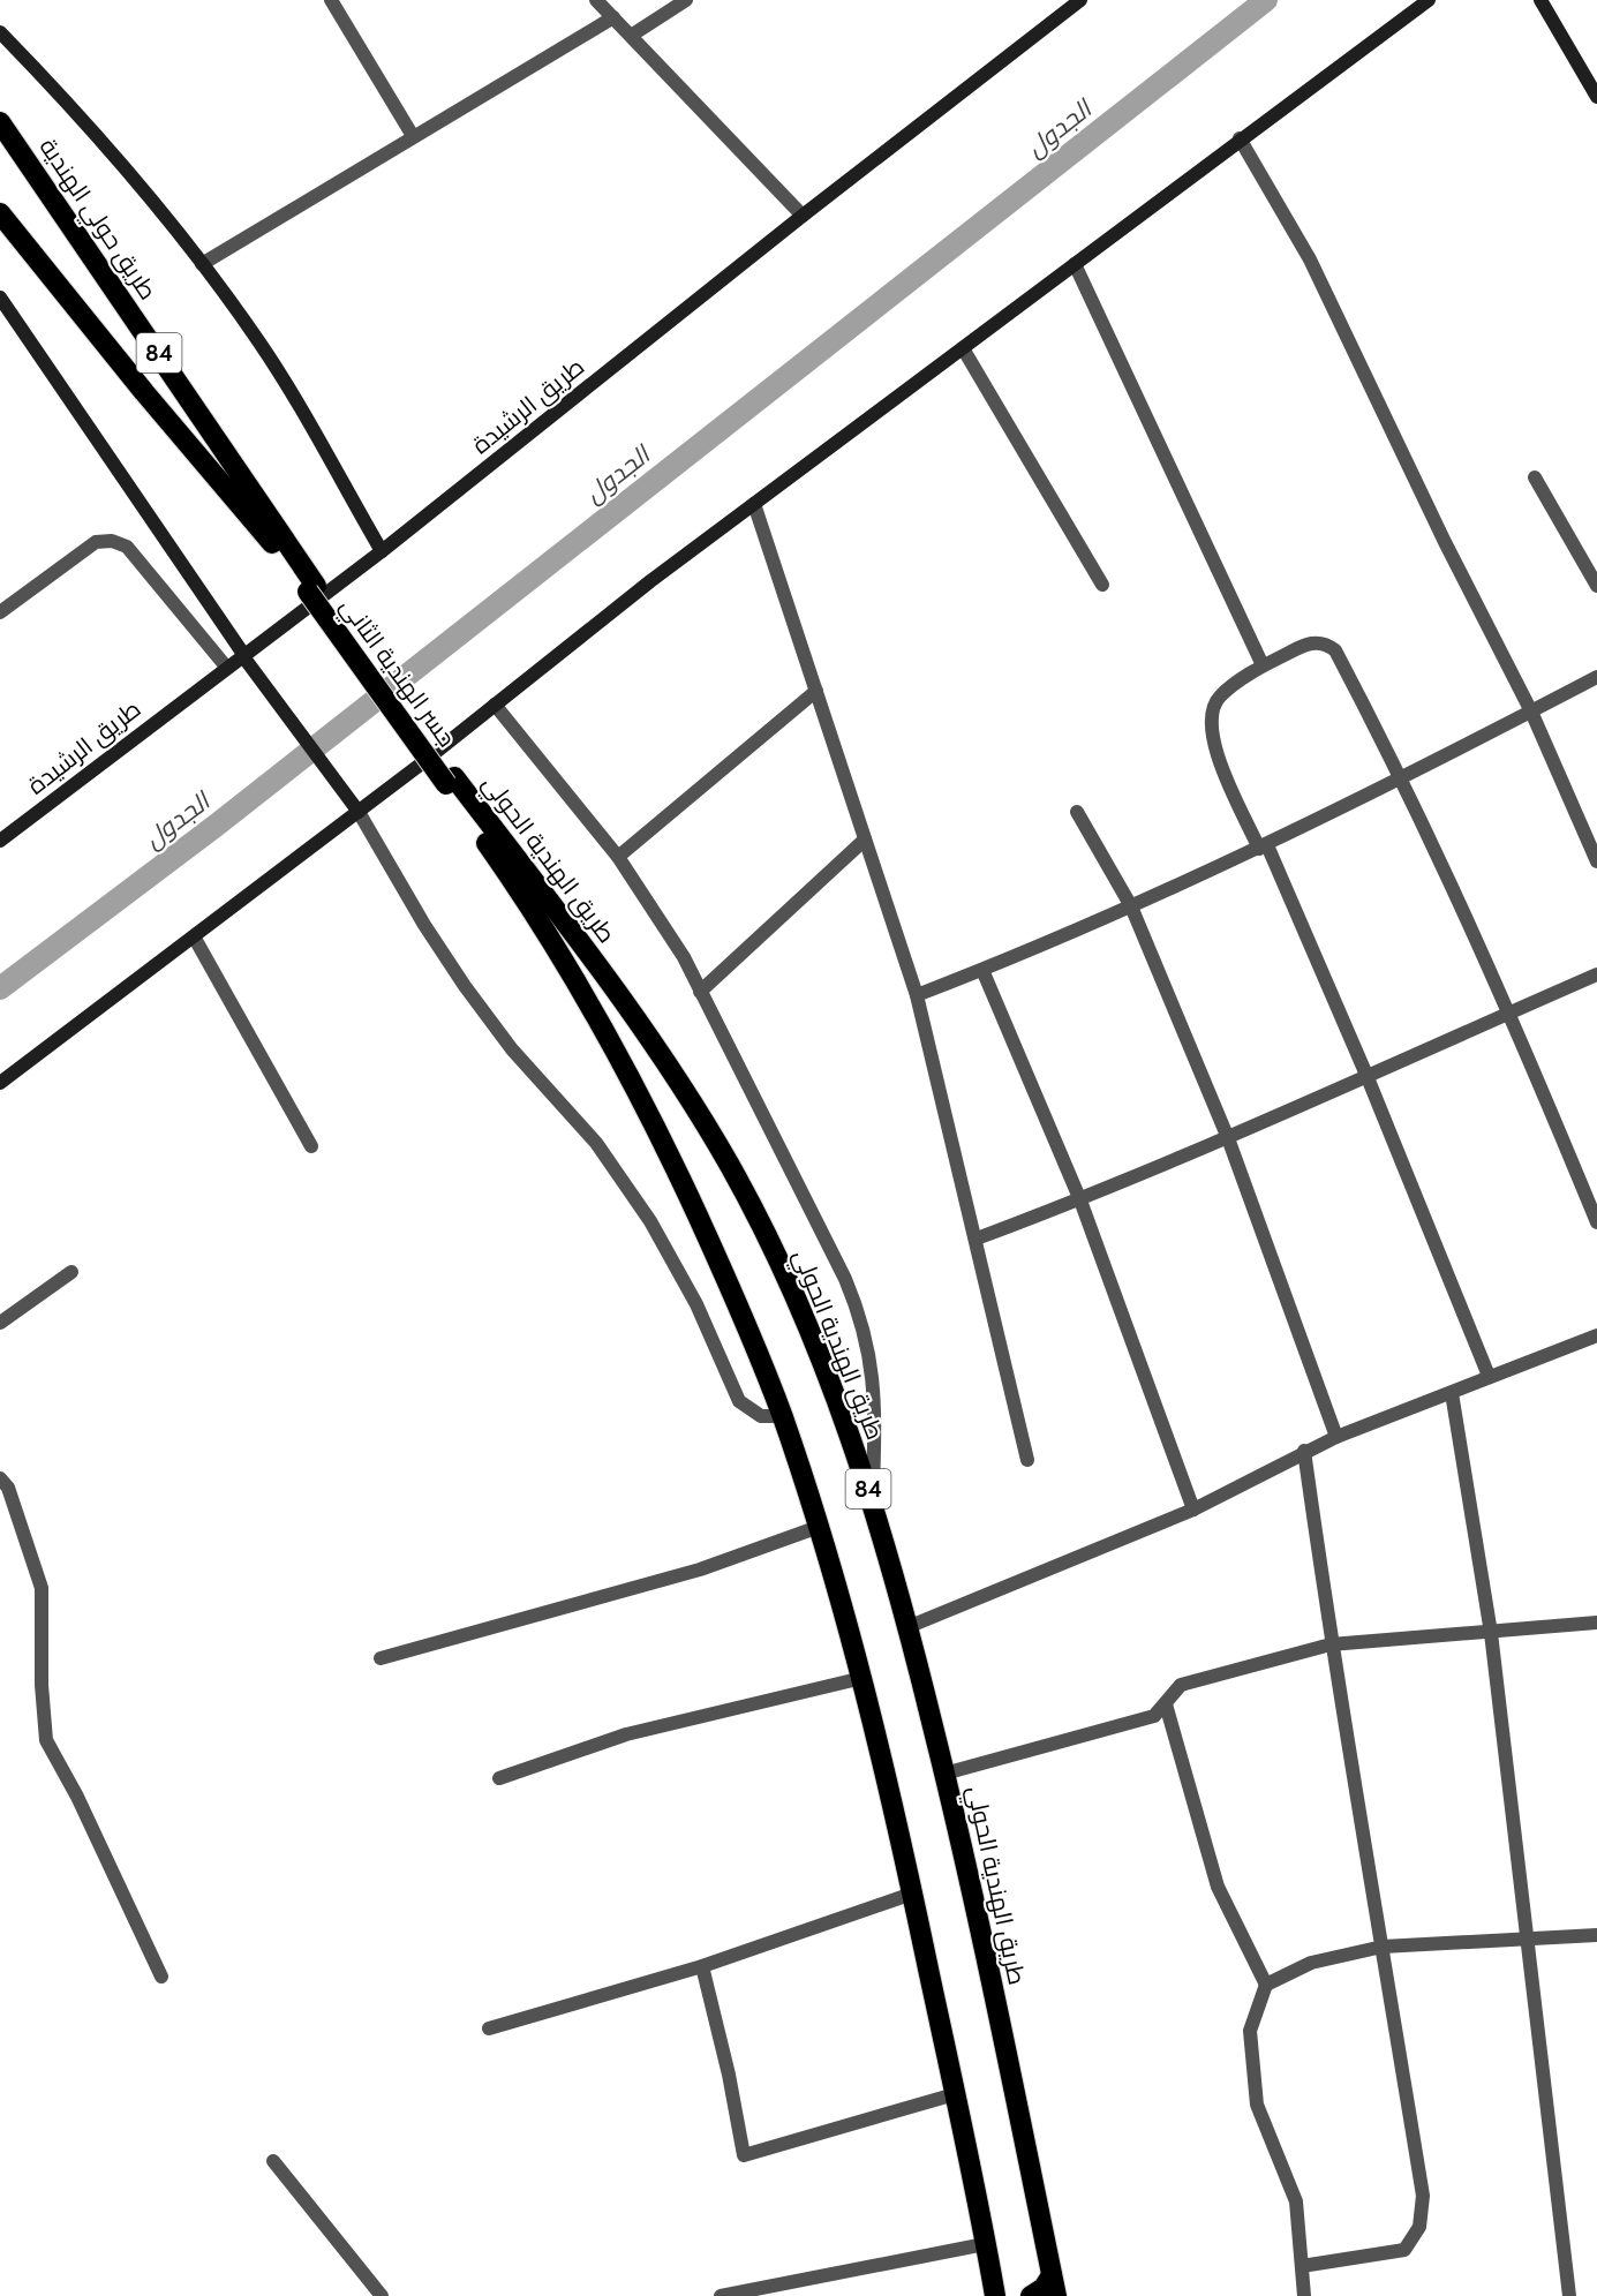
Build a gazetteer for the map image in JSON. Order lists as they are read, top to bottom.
{
  "streets": {
    "highway": [
      "طريق حولي الهندية",
      "84",
      "جسر الهندية الثاني",
      "طريق الهندية الحولي"
    ],
    "street": ["طريق الرشيدة"]
  },
  "crossings": [
    ["طريق حولي الهندية", "84"],
    ["طريق حولي الهندية", "جسر الهندية الثاني"],
    ["84", "جسر الهندية الثاني"],
    ["جسر الهندية الثاني", "طريق الهندية الحولي"]
  ],
  "water": ["الجدول"]
}
